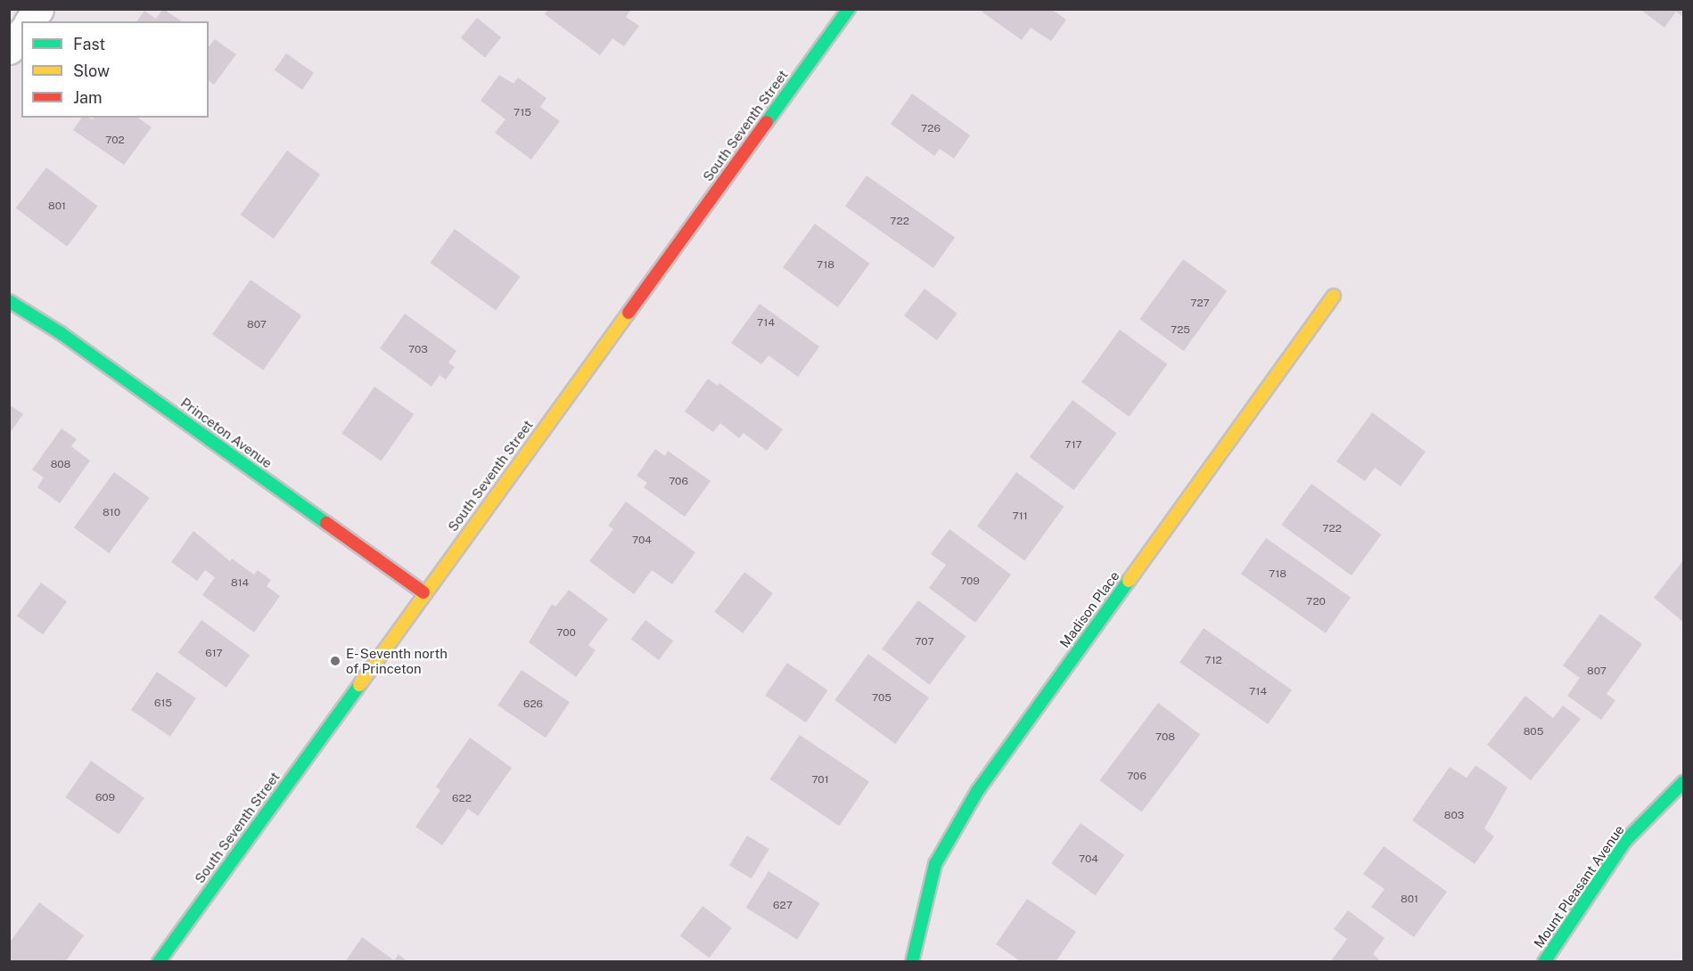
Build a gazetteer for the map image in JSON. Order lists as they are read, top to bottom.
{
  "streets": {
    "street": [
      "South Seventh Street",
      "Princeton Avenue",
      "Madison Place",
      "Mount Pleasant Avenue"
    ]
  },
  "crossings": [
    ["South Seventh Street", "Princeton Avenue"]
  ],
  "places": ["E- Seventh north of Princeton"],
  "house_numbers": [
    "715",
    "726",
    "702",
    "801",
    "722",
    "718",
    "727",
    "714",
    "807",
    "725",
    "703",
    "717",
    "808",
    "706",
    "810",
    "711",
    "722",
    "704",
    "718",
    "709",
    "814",
    "720",
    "700",
    "707",
    "617",
    "712",
    "807",
    "714",
    "705",
    "615",
    "626",
    "805",
    "708",
    "706",
    "701",
    "609",
    "622",
    "803",
    "704",
    "801",
    "627"
  ],
  "legend": ["Fast", "Slow", "Jam"]
}
